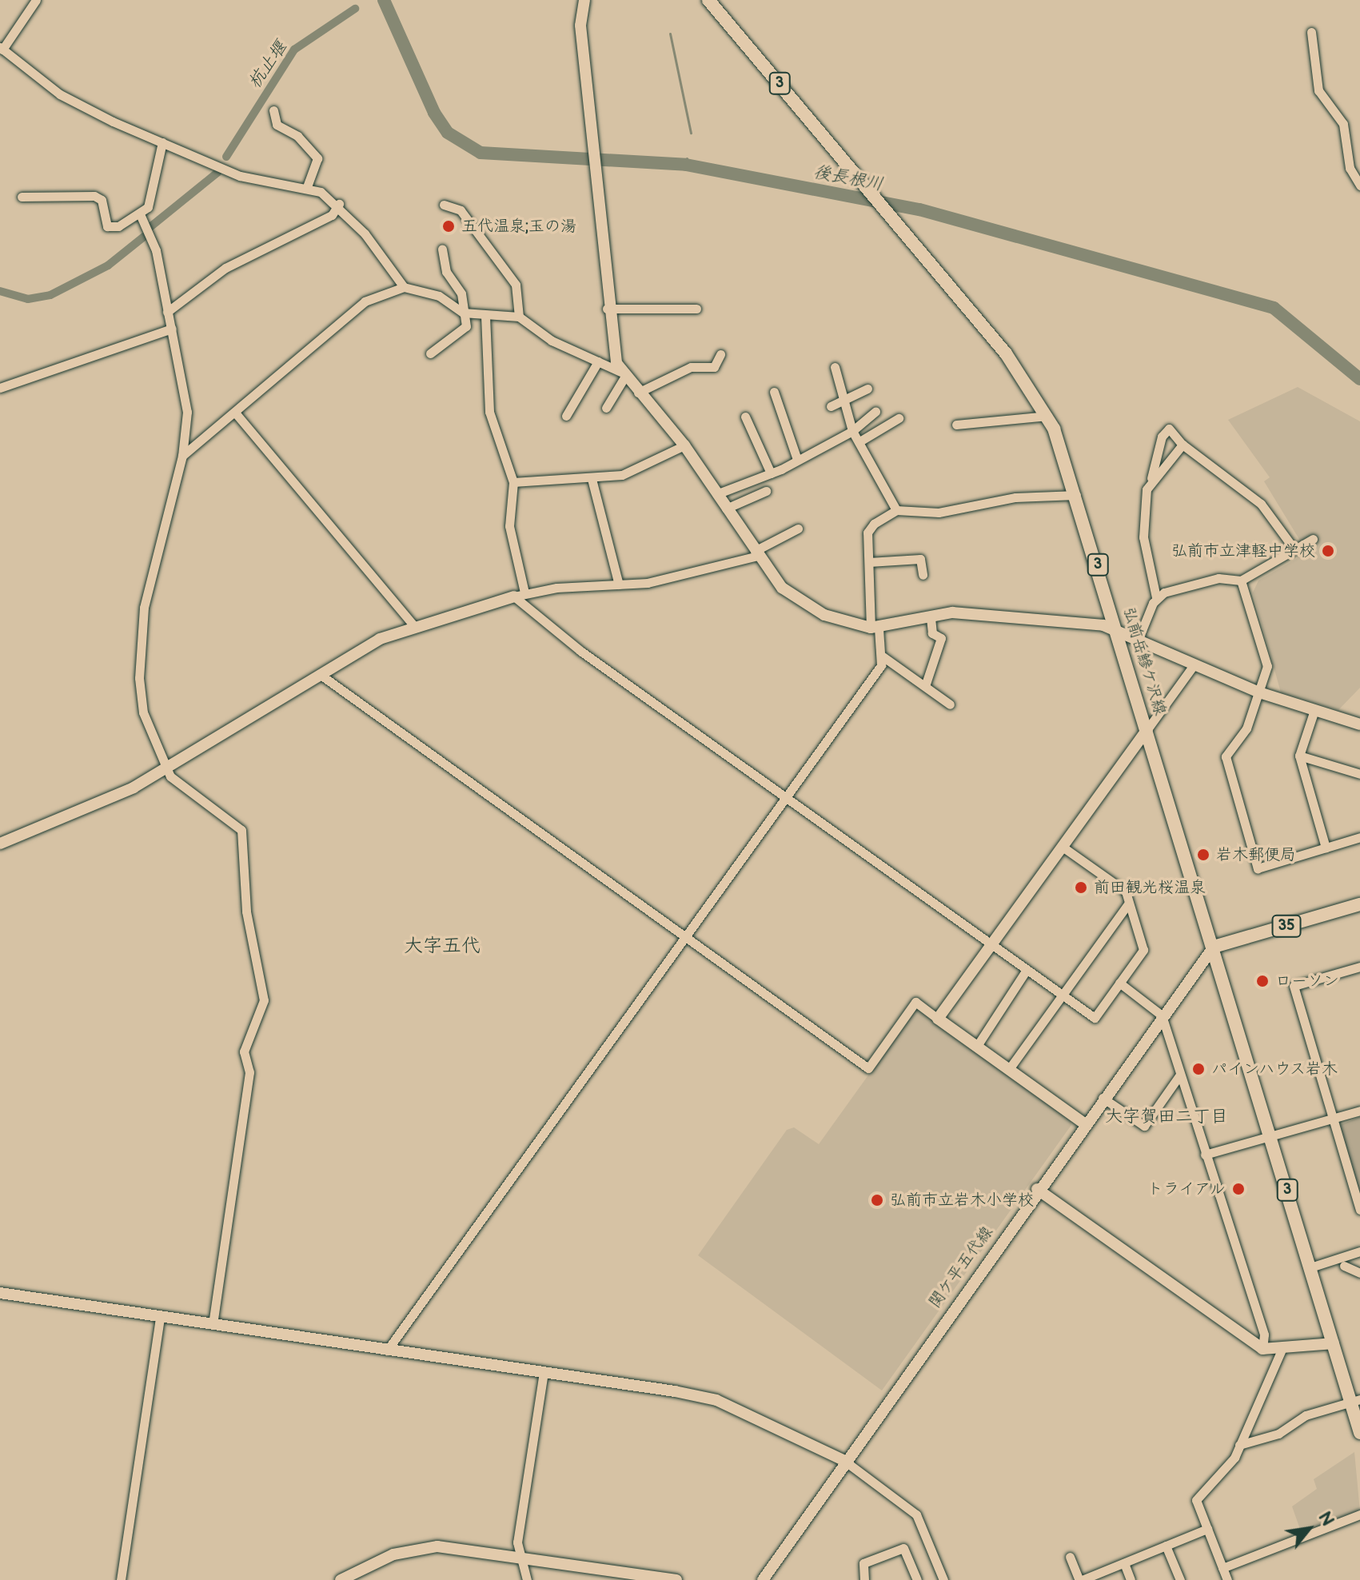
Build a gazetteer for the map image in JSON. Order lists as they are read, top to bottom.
{
  "streets": {
    "main road": ["3", "弘前岳鰺ケ沢線", "35"],
    "street": ["関ケ平五代線"]
  },
  "crossings": [
    ["弘前岳鰺ケ沢線", "35"],
    ["弘前岳鰺ケ沢線", "関ケ平五代線"],
    ["35", "関ケ平五代線"]
  ],
  "districts": ["大字五代", "大字賀田二丁目"],
  "water": ["杭止堰", "後長根川"],
  "places": [
    "五代温泉;玉の湯",
    "弘前市立津軽中学校",
    "岩木郵便局",
    "前田観光桜温泉",
    "ローソン",
    "パインハウス岩木",
    "トライアル",
    "弘前市立岩木小学校"
  ],
  "north": "top right"
}
